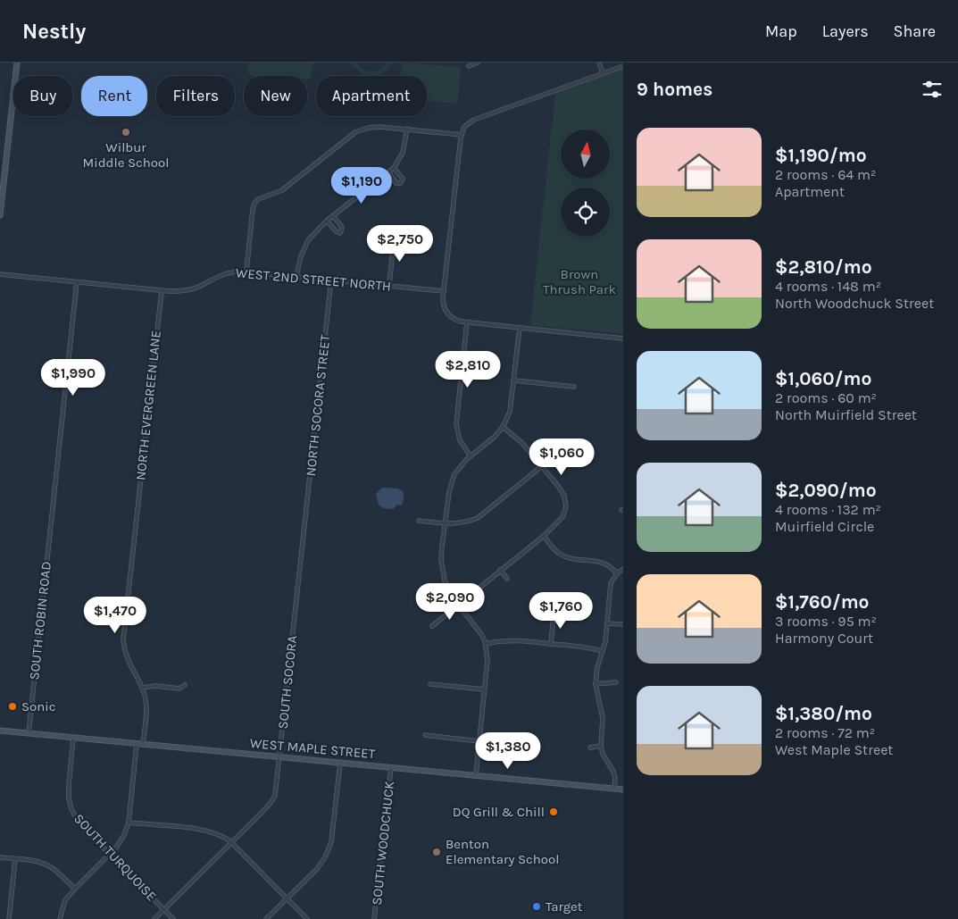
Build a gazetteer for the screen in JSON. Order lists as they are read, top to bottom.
{
  "streets": {
    "main road": ["WEST MAPLE STREET"],
    "street": [
      "WEST 2ND STREET NORTH",
      "NORTH EVERGREEN LANE",
      "NORTH SOCORA STREET",
      "SOUTH ROBIN ROAD",
      "SOUTH SOCORA",
      "SOUTH WOODCHUCK",
      "SOUTH TURQUOISE"
    ]
  },
  "crossings": [
    ["WEST 2ND STREET NORTH", "NORTH EVERGREEN LANE"],
    ["WEST 2ND STREET NORTH", "NORTH SOCORA STREET"],
    ["WEST 2ND STREET NORTH", "SOUTH ROBIN ROAD"],
    ["NORTH SOCORA STREET", "SOUTH SOCORA"],
    ["SOUTH ROBIN ROAD", "WEST MAPLE STREET"],
    ["SOUTH SOCORA", "WEST MAPLE STREET"],
    ["SOUTH SOCORA", "SOUTH TURQUOISE"],
    ["WEST MAPLE STREET", "SOUTH WOODCHUCK"],
    ["WEST MAPLE STREET", "SOUTH TURQUOISE"]
  ],
  "parks": ["Brown Thrush Park"],
  "places": [
    "Wilbur Middle School",
    "Sonic",
    "DQ Grill & Chill",
    "Benton Elementary School",
    "Target"
  ],
  "north": "top",
  "page": {
    "header": "Nestly",
    "nav": ["Map", "Layers", "Share"],
    "heading": "9 homes",
    "chip": [
      "Buy",
      "Rent",
      "Filters",
      "New",
      "Apartment"
    ],
    "list": [
      {
        "name": "$1,190/mo",
        "note": "2 rooms · 64 m² · Apartment"
      },
      {
        "name": "$2,810/mo",
        "note": "4 rooms · 148 m² · North Woodchuck Street"
      },
      {
        "name": "$1,060/mo",
        "note": "2 rooms · 60 m² · North Muirfield Street"
      },
      {
        "name": "$2,090/mo",
        "note": "4 rooms · 132 m² · Muirfield Circle"
      },
      {
        "name": "$1,760/mo",
        "note": "3 rooms · 95 m² · Harmony Court"
      },
      {
        "name": "$1,380/mo",
        "note": "2 rooms · 72 m² · West Maple Street"
      }
    ],
    "price": [
      "$1,190",
      "$2,750",
      "$2,810",
      "$1,990",
      "$1,060",
      "$2,090",
      "$1,760",
      "$1,470",
      "$1,380"
    ]
  }
}
